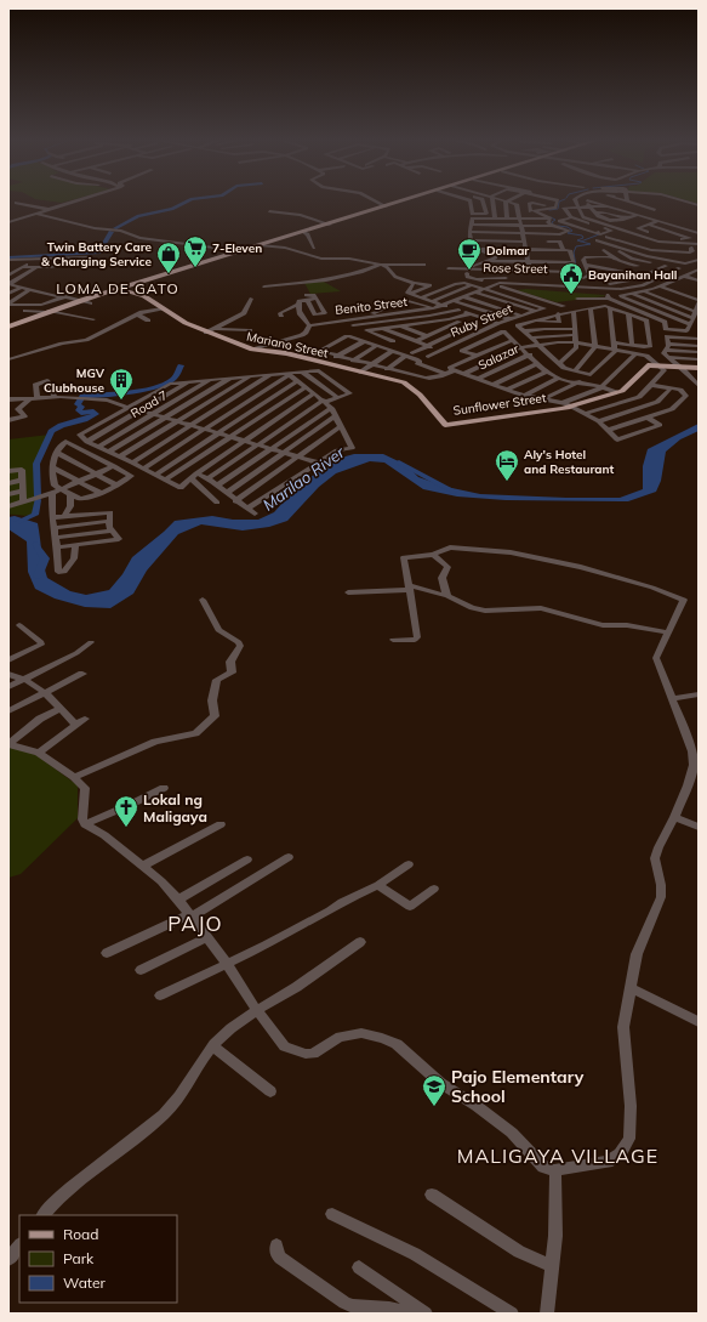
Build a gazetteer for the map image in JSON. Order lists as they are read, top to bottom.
{
  "streets": {
    "main road": ["Mariano Street", "Sunflower Street"],
    "street": [
      "Rose Street",
      "Benito Street",
      "Ruby Street",
      "Salazar",
      "Road 7"
    ]
  },
  "crossings": [
    ["Benito Street", "Ruby Street"],
    ["Benito Street", "Mariano Street"],
    ["Mariano Street", "Sunflower Street"]
  ],
  "districts": ["LOMA DE GATO", "PAJO", "MALIGAYA VILLAGE"],
  "water": ["Marilao River"],
  "places": {
    "supermarket": ["7-Eleven"],
    "cafe": ["Dolmar"],
    "shop": ["Twin Battery Care & Charging Service"],
    "public building": ["Bayanihan Hall"],
    "building": ["MGV Clubhouse"],
    "hotel": ["Aly's Hotel and Restaurant"],
    "church": ["Lokal ng Maligaya"],
    "school or university": ["Pajo Elementary School"]
  },
  "legend": ["Road", "Park", "Water"]
}
